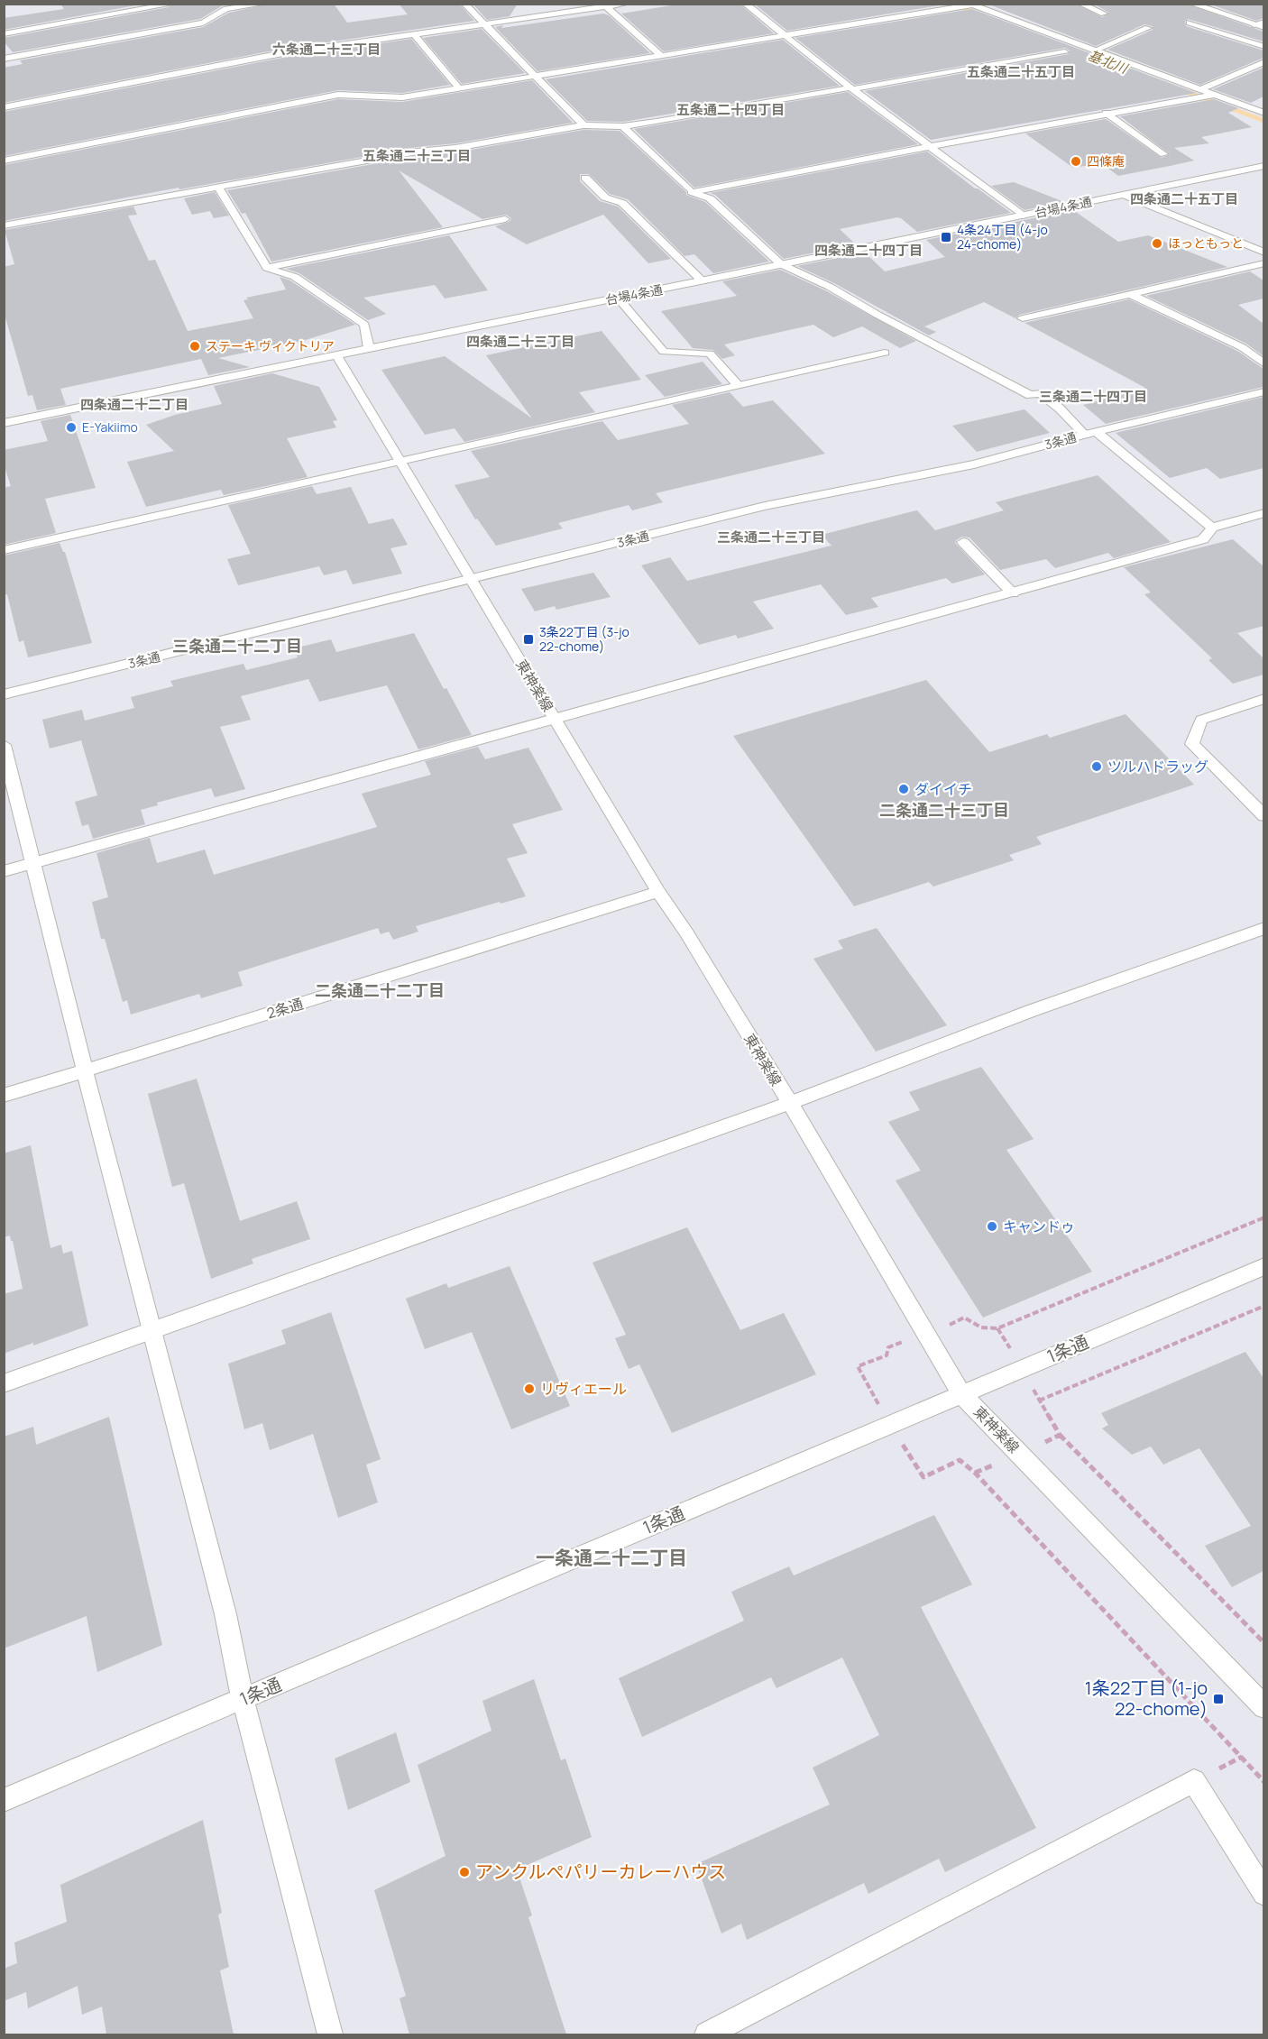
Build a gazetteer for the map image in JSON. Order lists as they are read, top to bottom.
{
  "streets": {
    "street": [
      "台場4条通",
      "3条通",
      "東神楽線",
      "2条通",
      "1条通"
    ]
  },
  "crossings": [
    ["台場4条通", "東神楽線"],
    ["3条通", "東神楽線"],
    ["東神楽線", "2条通"],
    ["東神楽線", "1条通"]
  ],
  "districts": [
    "六条通二十三丁目",
    "五条通二十五丁目",
    "五条通二十四丁目",
    "五条通二十三丁目",
    "四条通二十五丁目",
    "四条通二十四丁目",
    "四条通二十三丁目",
    "三条通二十四丁目",
    "四条通二十二丁目",
    "三条通二十三丁目",
    "三条通二十二丁目",
    "二条通二十三丁目",
    "二条通二十二丁目",
    "一条通二十二丁目"
  ],
  "water": ["基北川"],
  "places": {
    "other": [
      "四條庵",
      "ほっともっと",
      "ステーキ ヴィクトリア",
      "E-Yakiimo",
      "ツルハドラッグ",
      "ダイイチ",
      "キャンドゥ",
      "リヴィエール",
      "アンクルぺパリーカレーハウス"
    ],
    "transit": ["4条24丁目 (4-jo 24-chome)", "3条22丁目 (3-jo 22-chome)", "1条22丁目 (1-jo 22-chome)"]
  }
}
